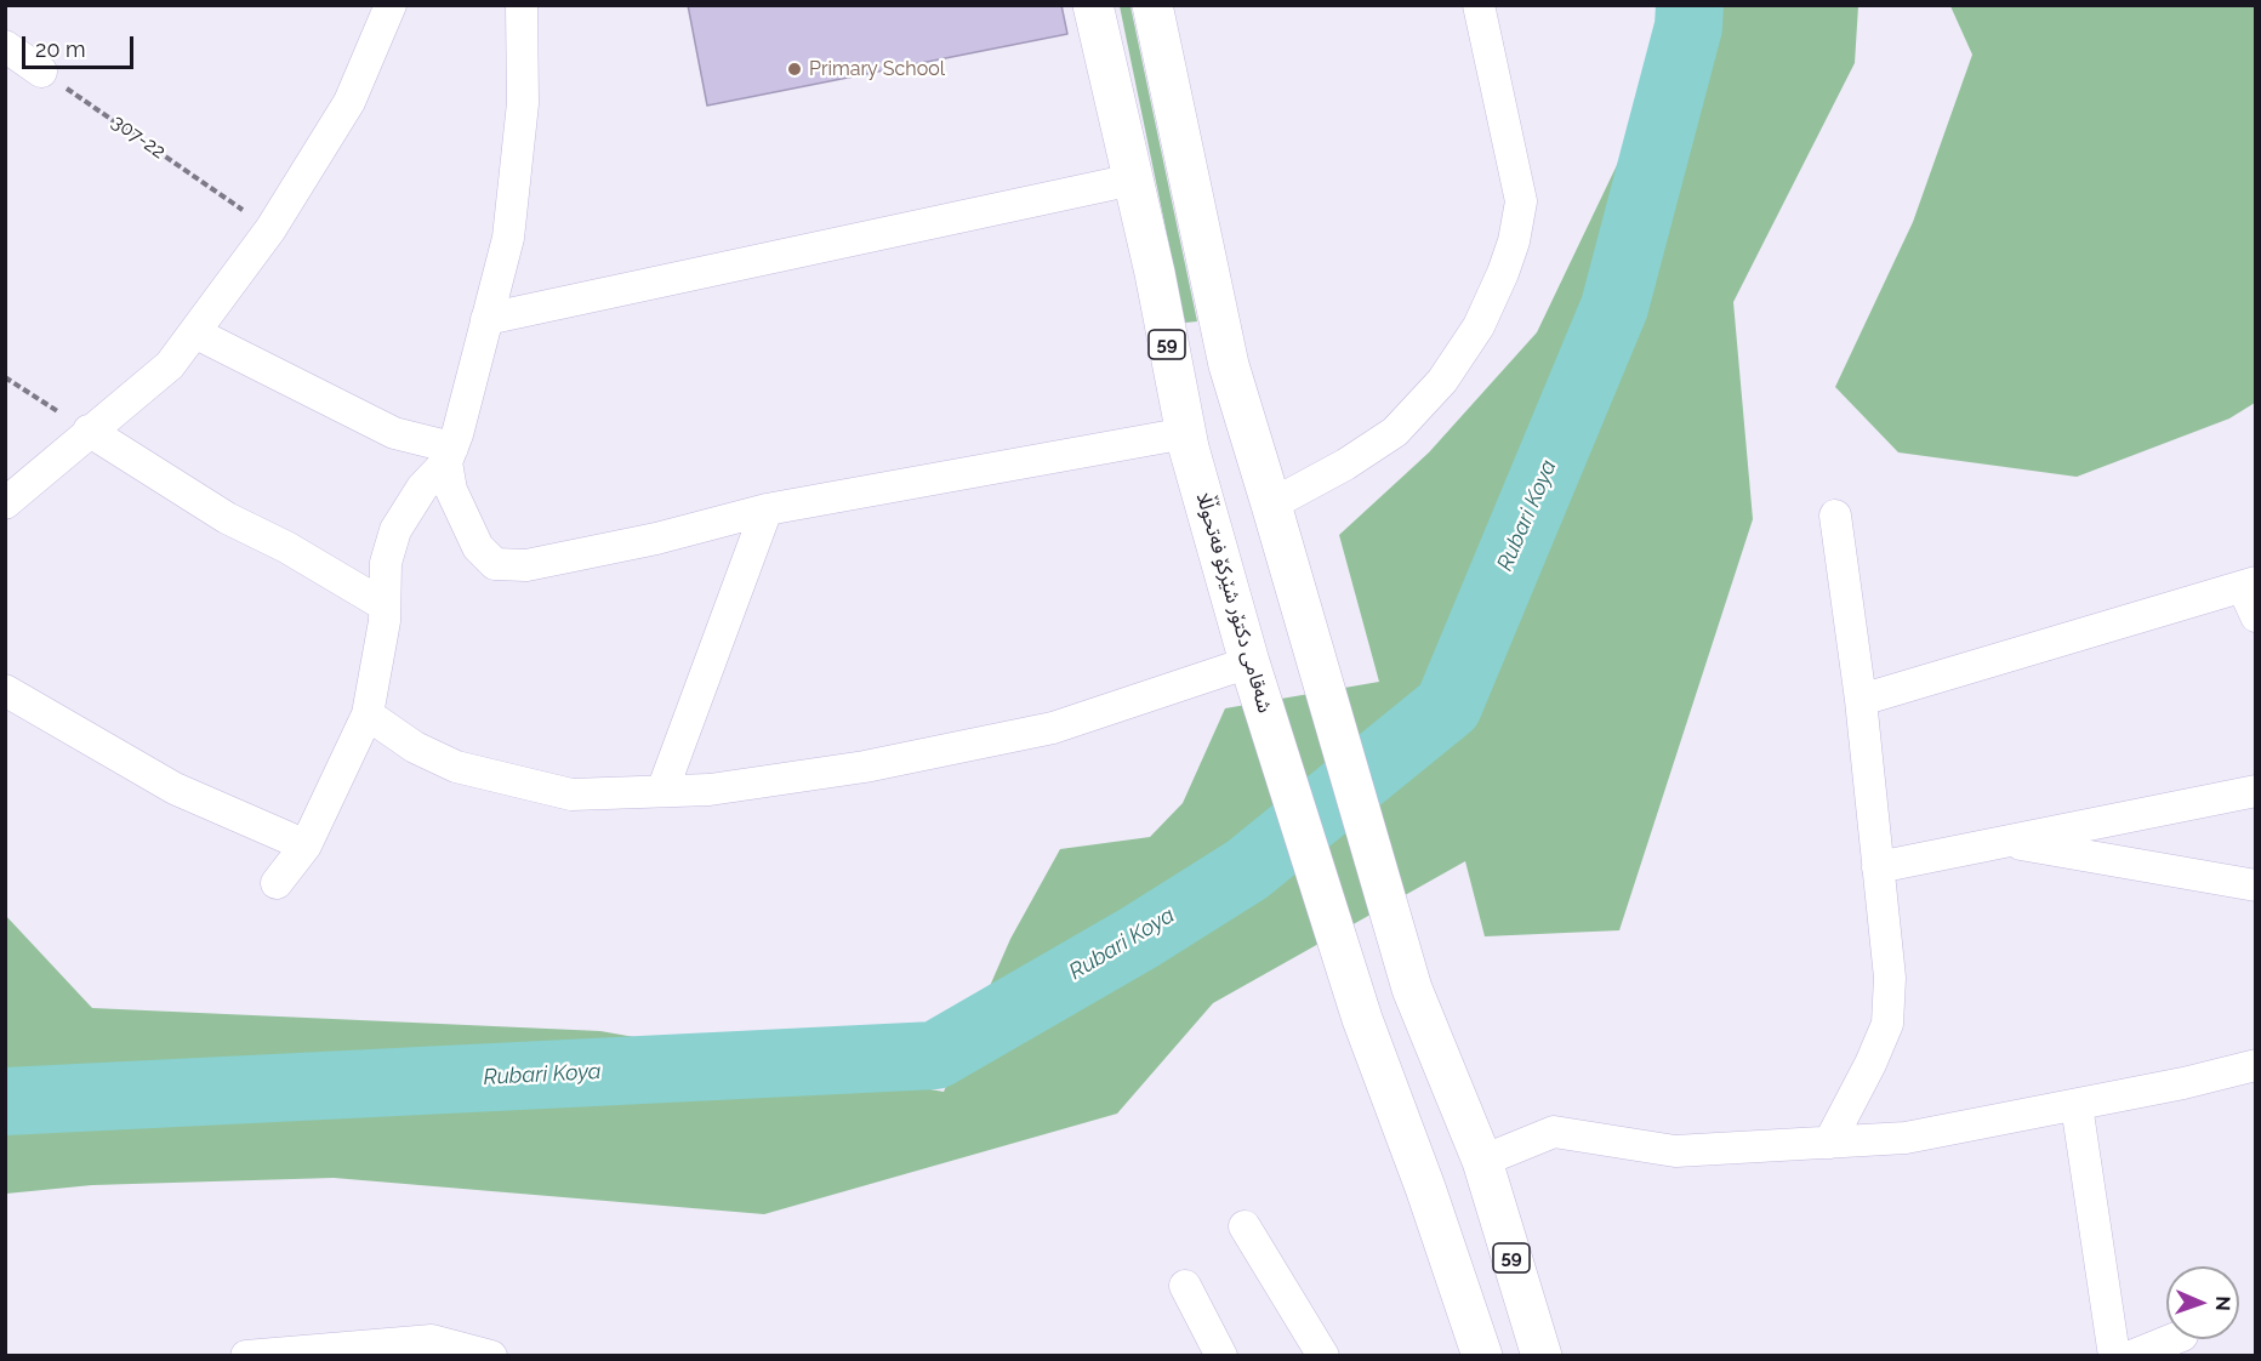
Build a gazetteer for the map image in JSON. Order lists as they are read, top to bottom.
{
  "streets": {
    "main road": ["59", "شەقامی دکتۆر شێرکۆ فەتحوڵڵا"],
    "path": ["307-22"]
  },
  "water": ["Rubari Koya"],
  "places": ["Primary School"],
  "scale_bar": "20 m",
  "north": "right"
}
